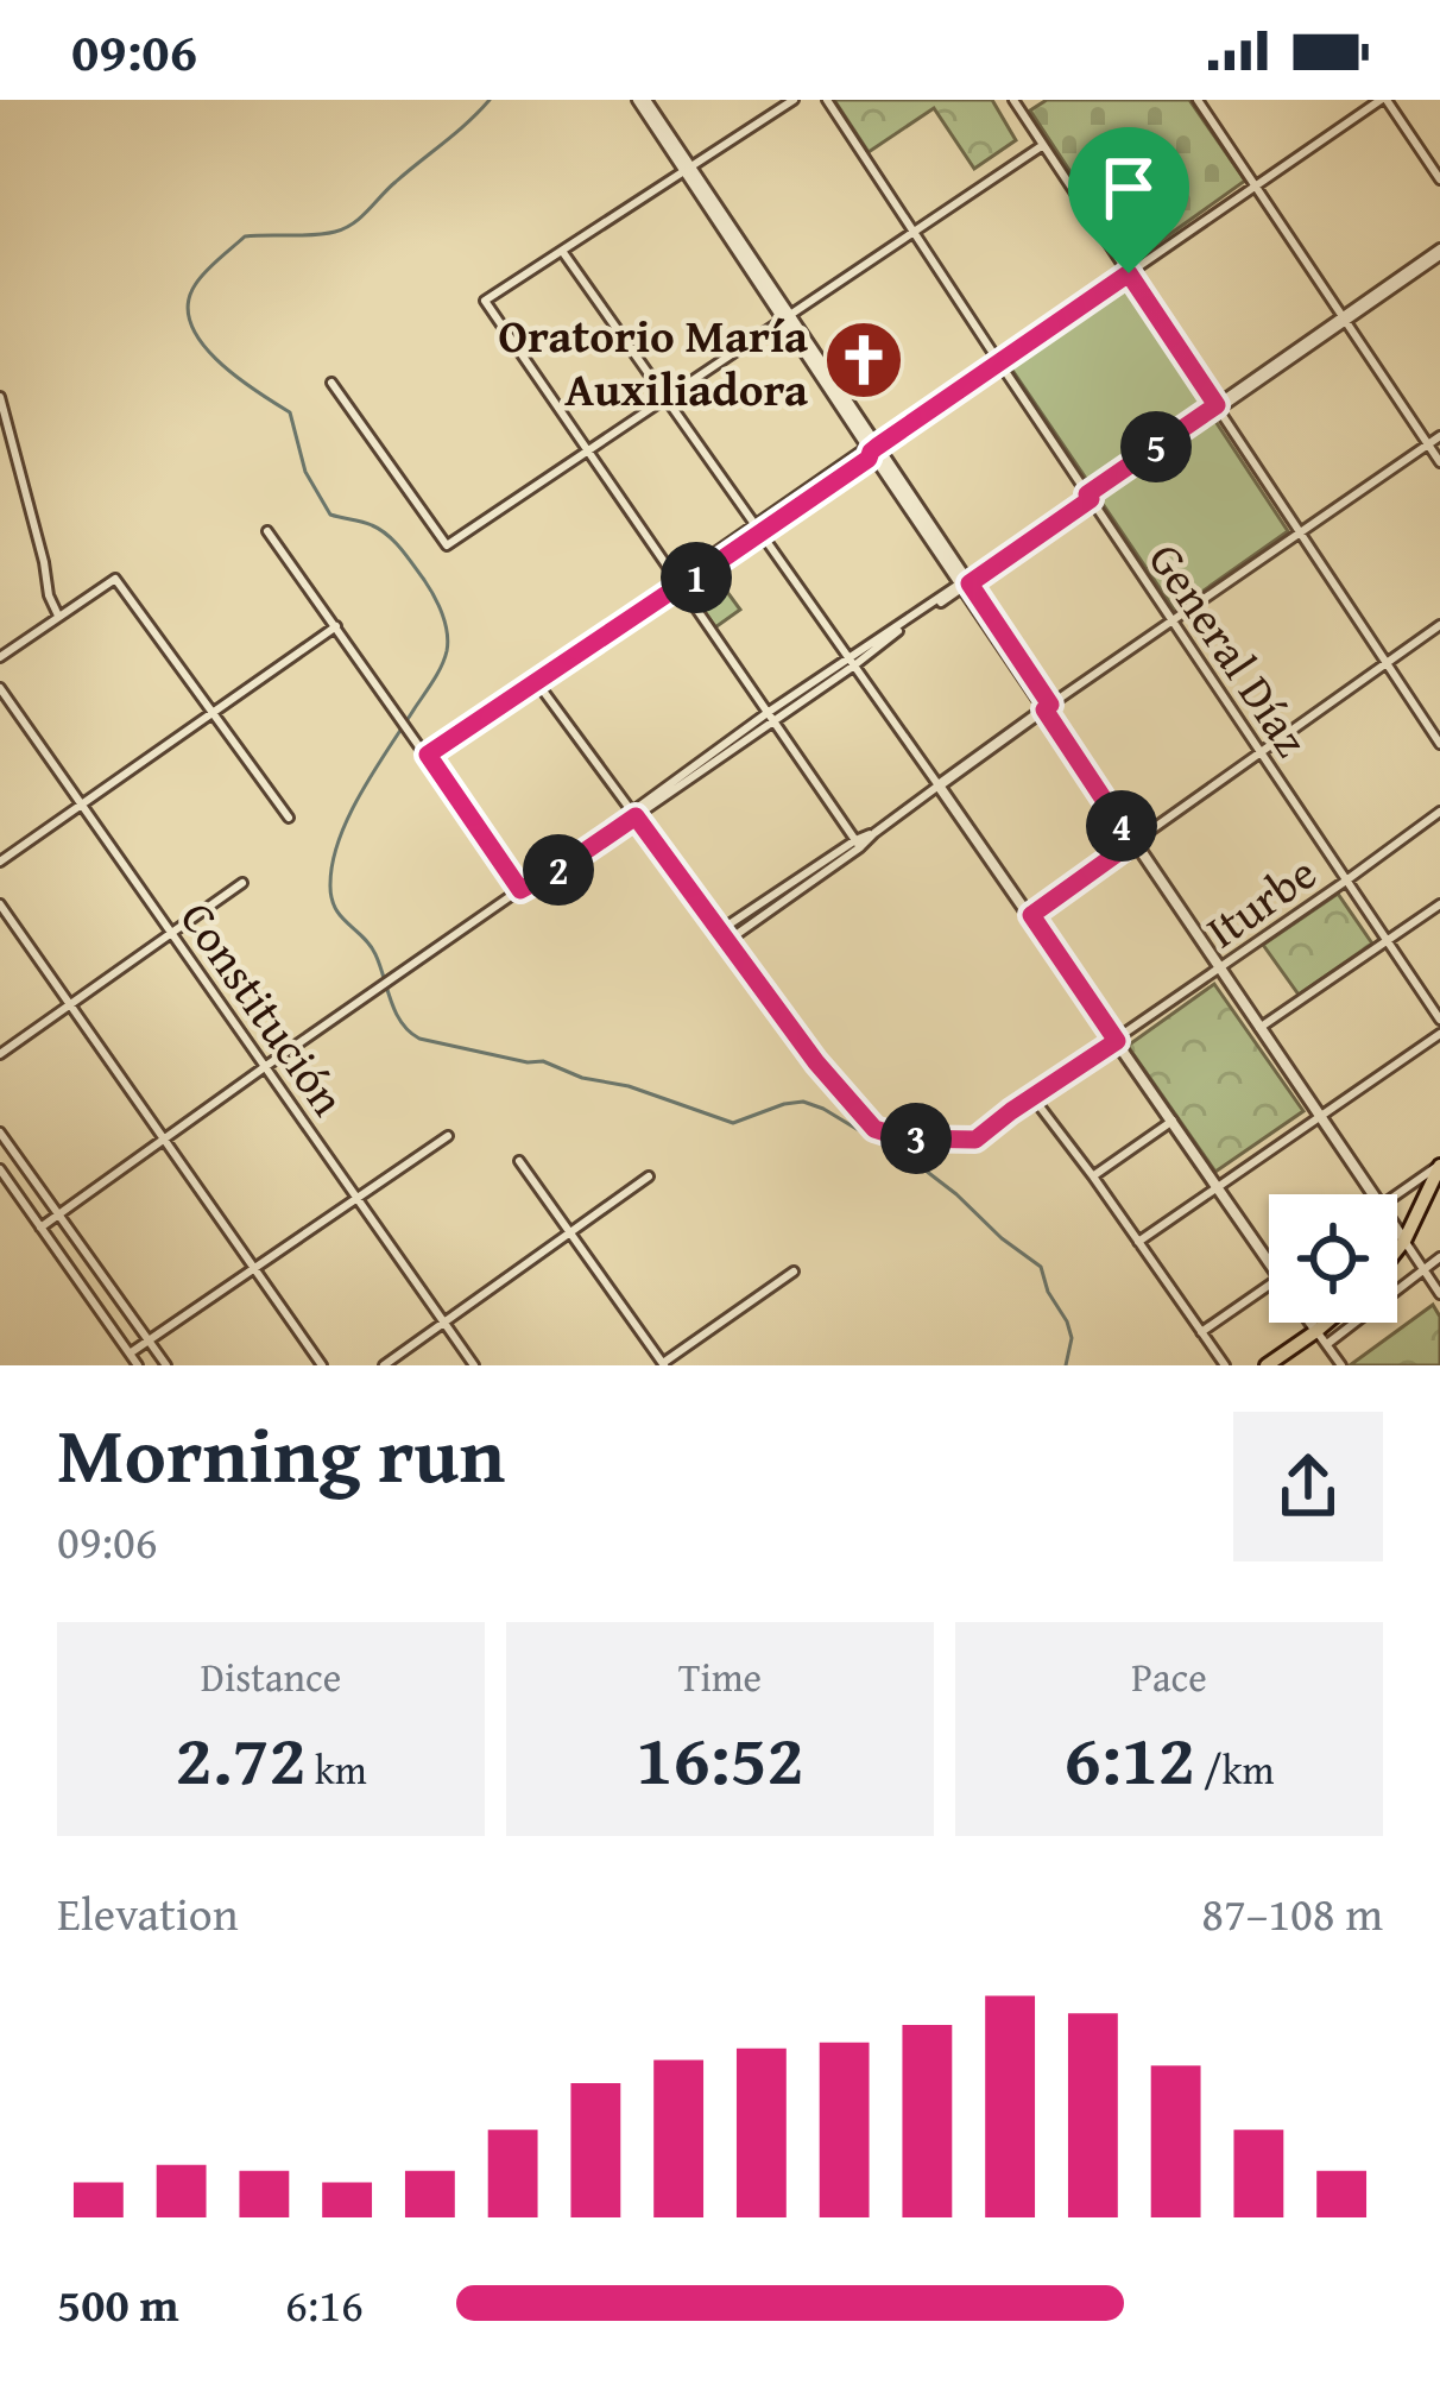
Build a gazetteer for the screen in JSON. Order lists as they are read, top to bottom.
{
  "streets": {
    "street": ["General Díaz", "Iturbe", "Constitución"]
  },
  "crossings": [
    ["General Díaz", "Iturbe"]
  ],
  "places": {
    "church": ["Oratorio María Auxiliadora"]
  },
  "page": {
    "status": "09:06",
    "pins": [
      "5",
      "1",
      "4",
      "2",
      "3"
    ],
    "heading": ["Morning run", "09:06"],
    "stats": [
      ["Distance", "2.72 km"],
      ["Time", "16:52"],
      ["Pace", "6:12 /km"]
    ],
    "chart": ["Elevation", "87–108 m"],
    "list": [
      {
        "name": "500 m",
        "note": "6:16"
      }
    ]
  }
}
